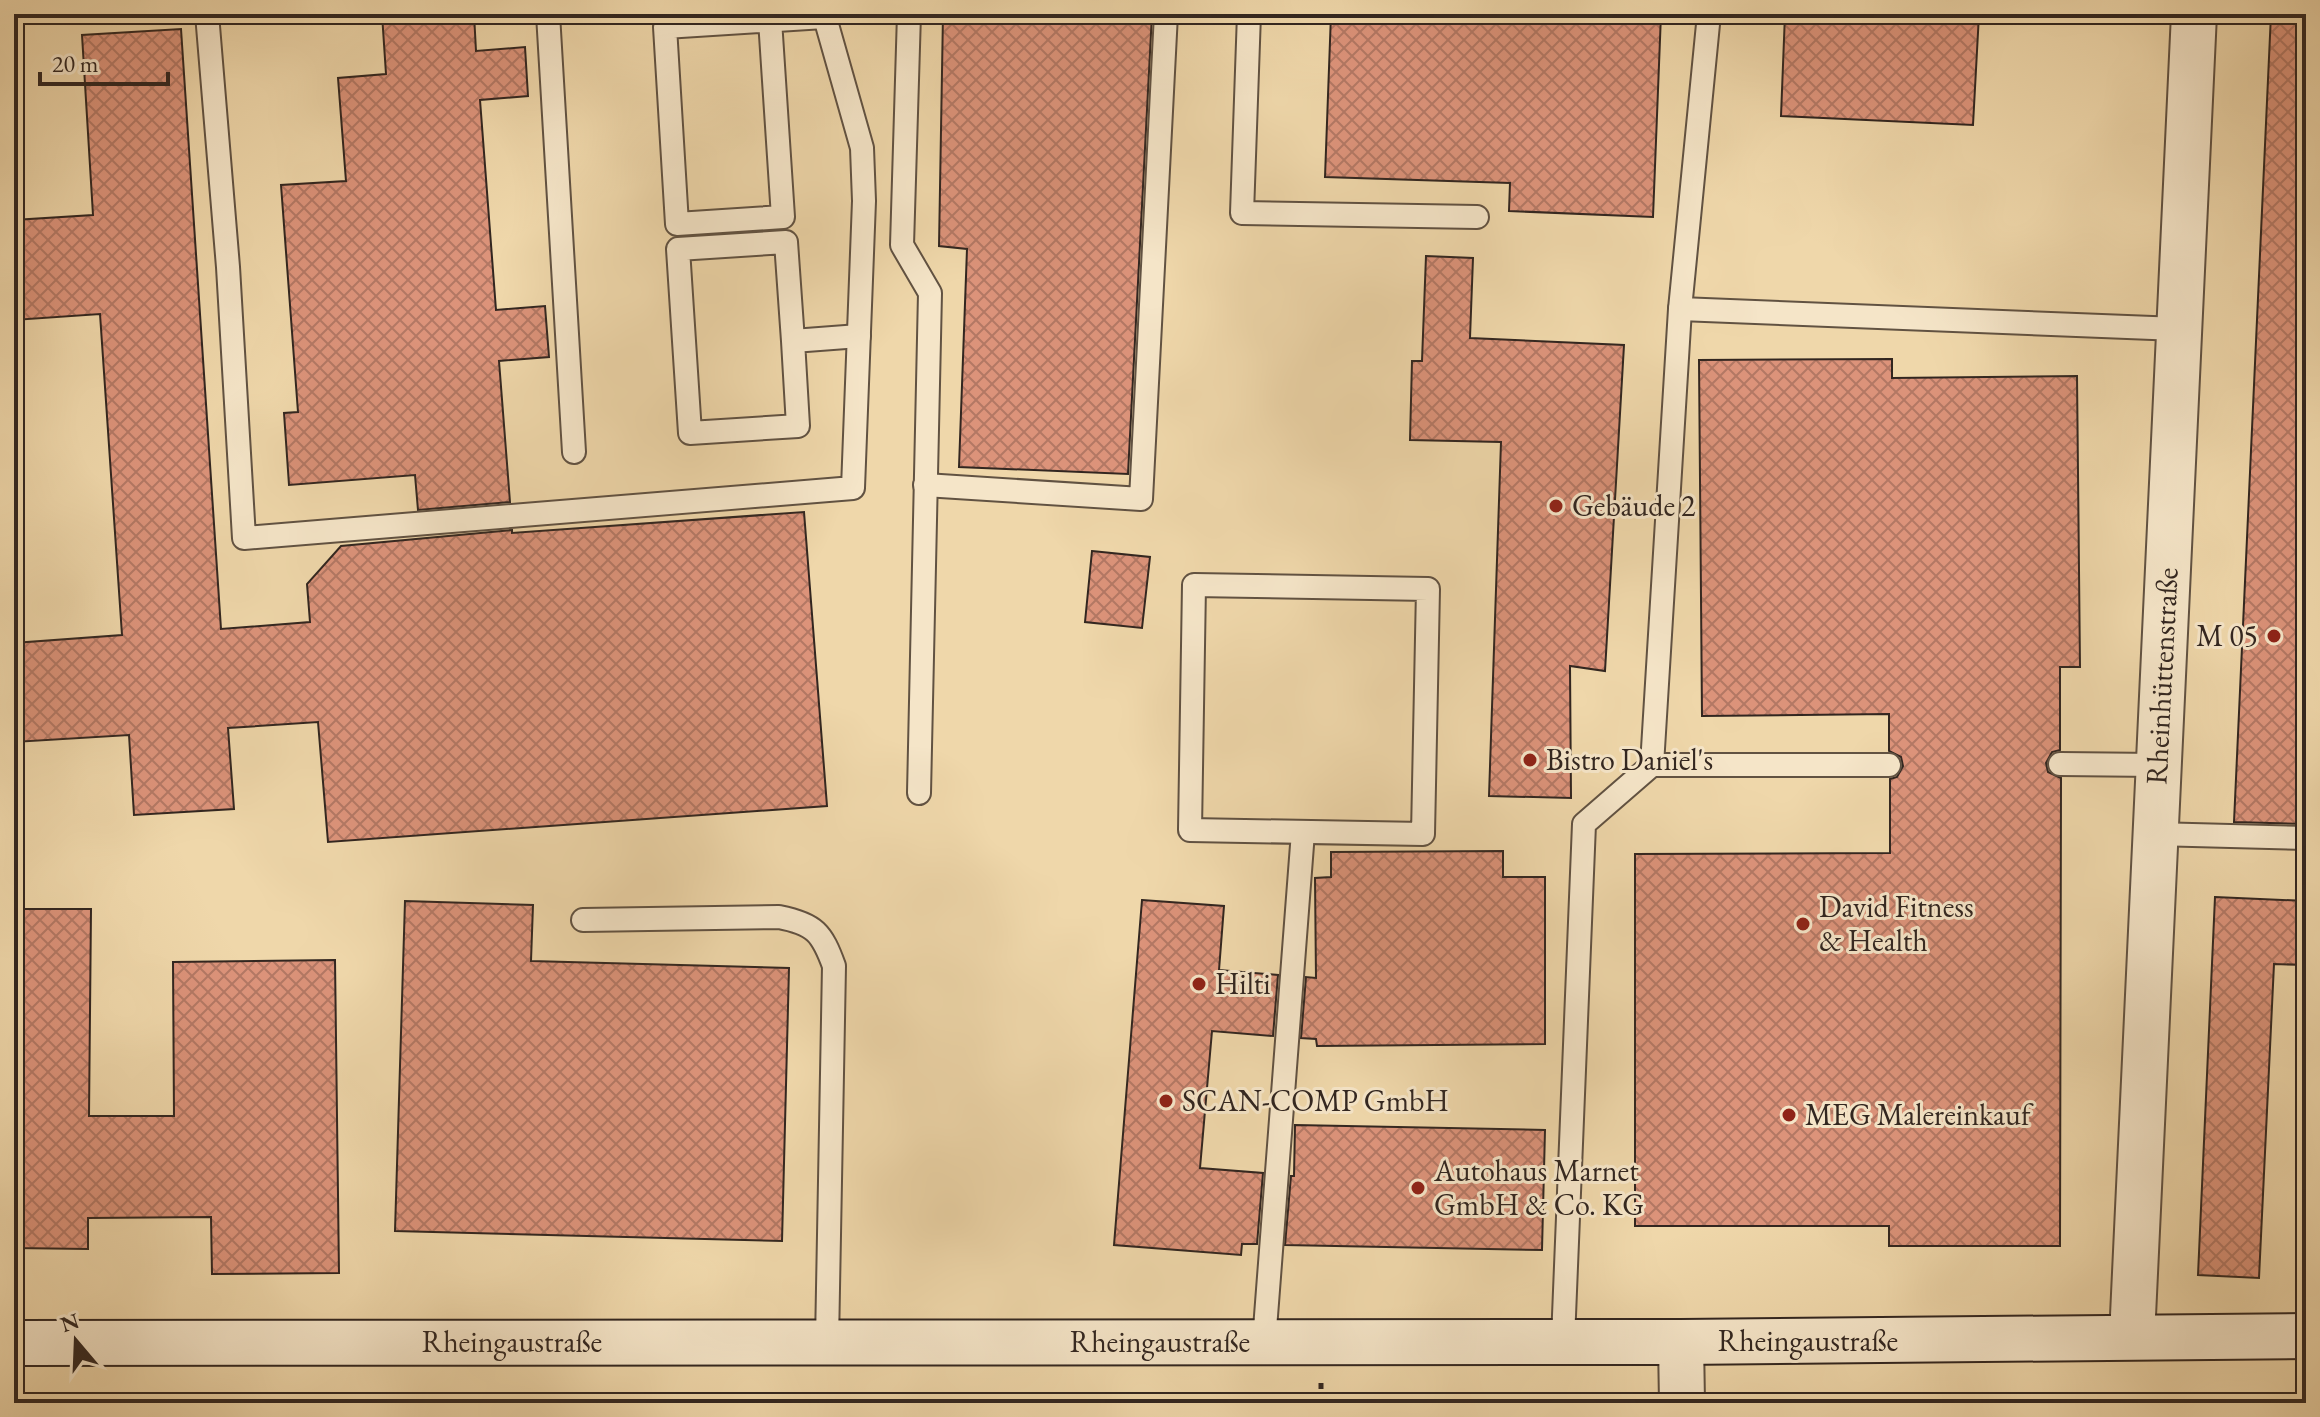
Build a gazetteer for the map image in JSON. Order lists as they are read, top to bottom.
{
  "streets": {
    "street": ["Rheinhüttenstraße", "Rheingaustraße"]
  },
  "crossings": [
    ["Rheinhüttenstraße", "Rheingaustraße"]
  ],
  "places": [
    "Gebäude 2",
    "M 05",
    "Bistro Daniel's",
    "David Fitness & Health",
    "Hilti",
    "SCAN-COMP GmbH",
    "MEG Malereinkauf",
    "Autohaus Marnet GmbH & Co. KG"
  ],
  "scale_bar": "20 m",
  "north": "top"
}
